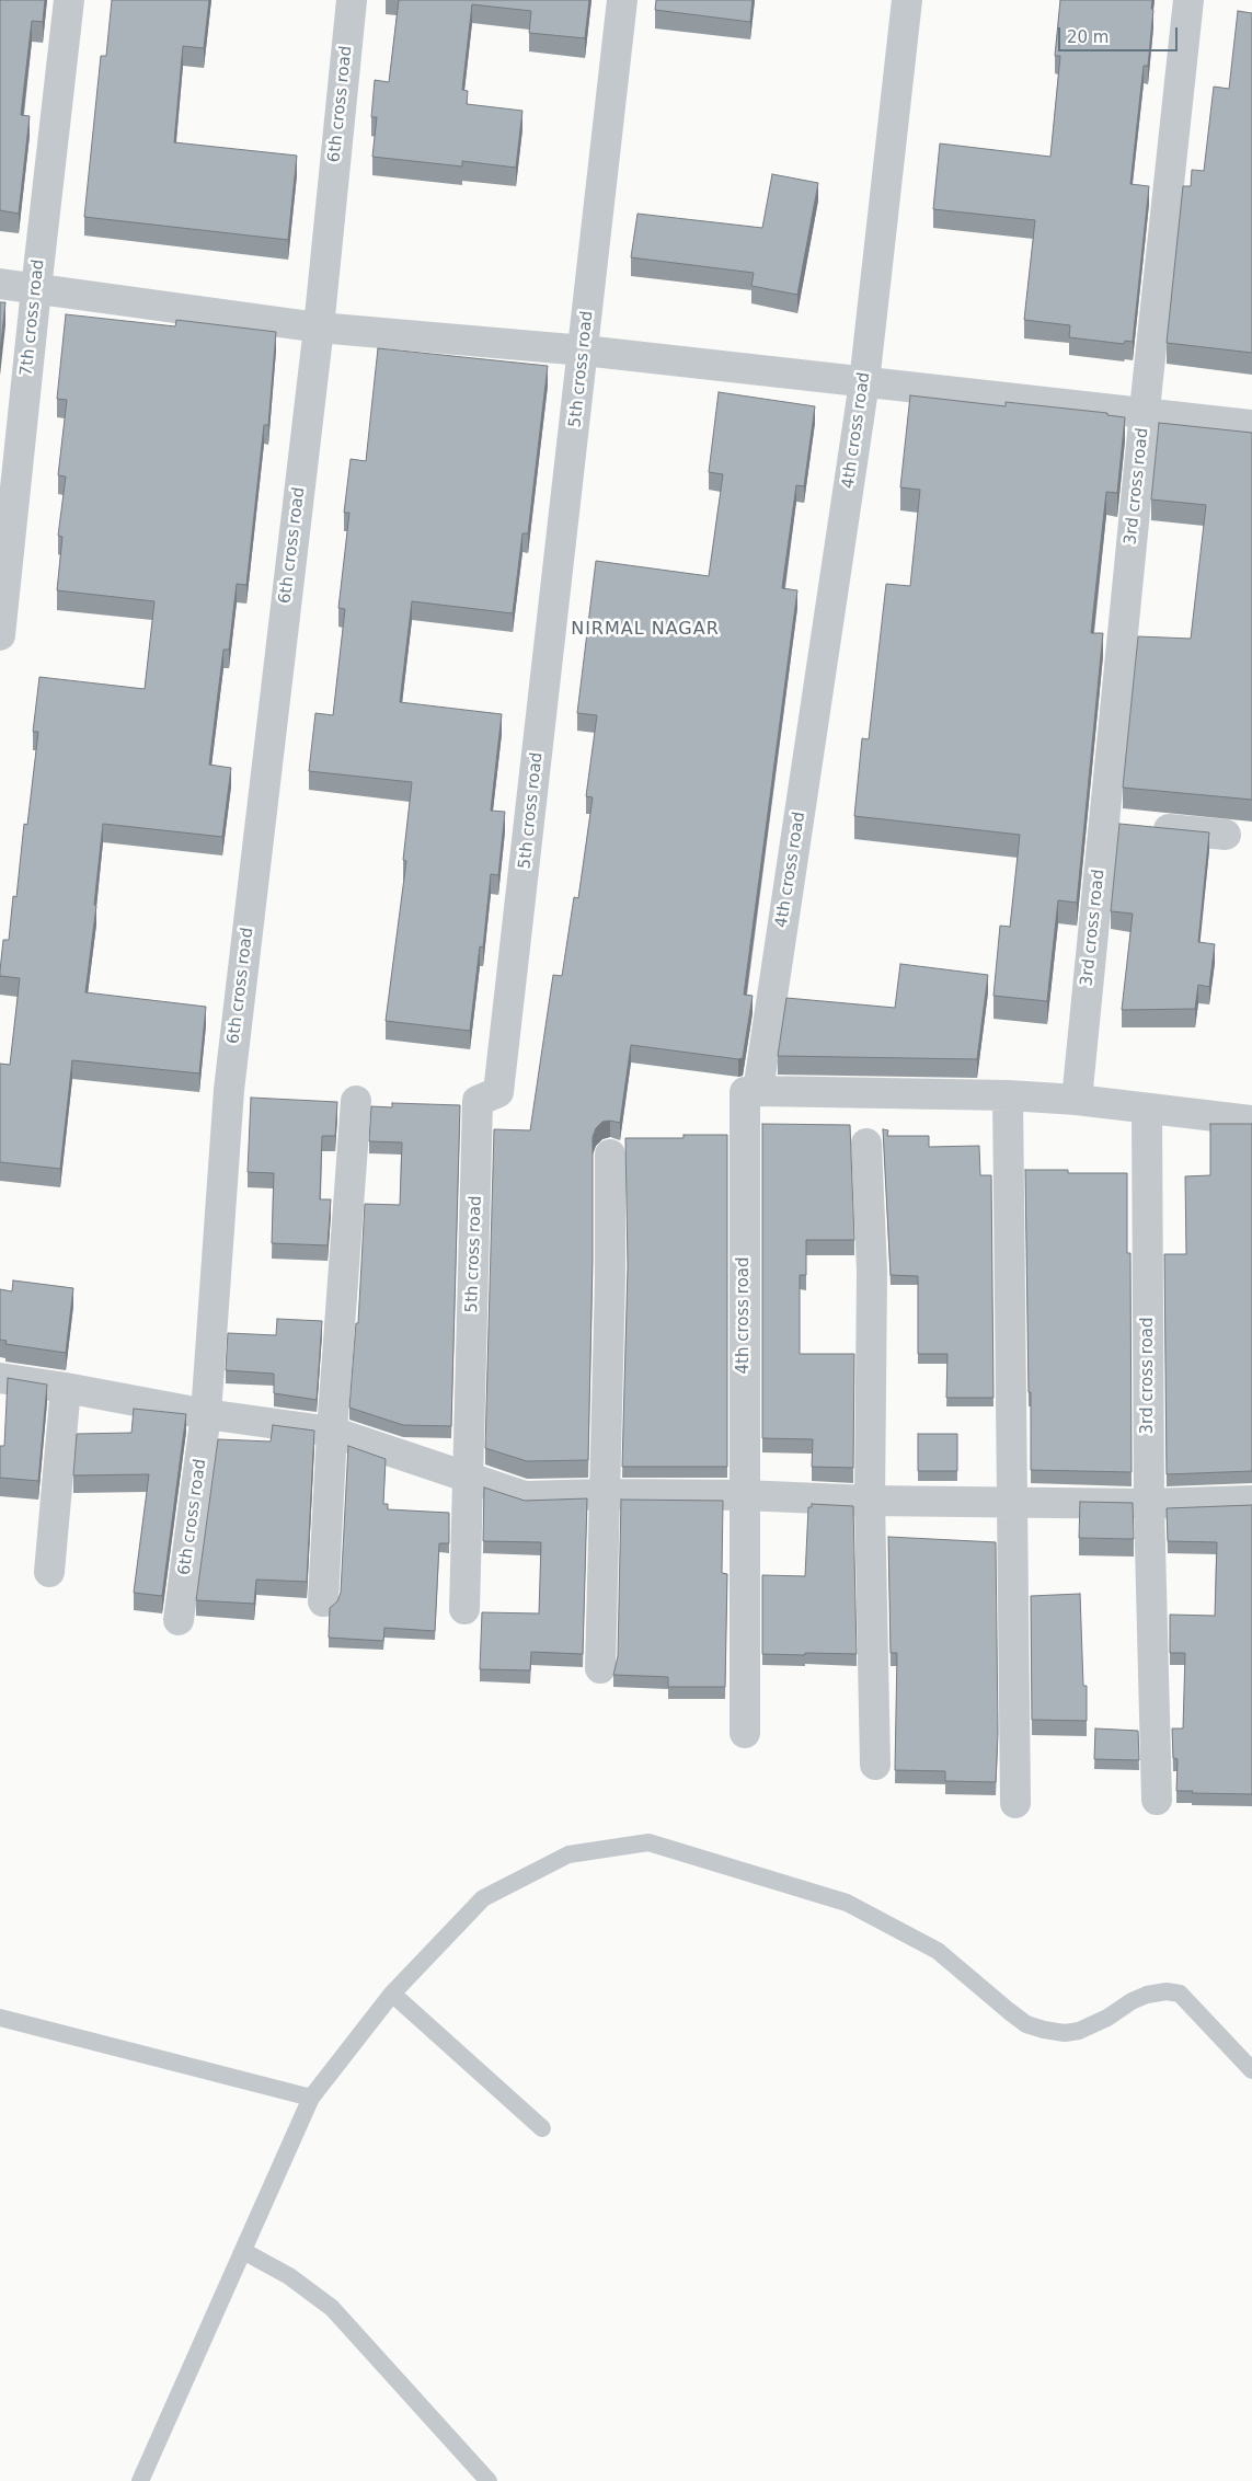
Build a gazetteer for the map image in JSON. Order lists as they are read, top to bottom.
{
  "streets": {
    "street": [
      "6th cross road",
      "7th cross road",
      "5th cross road",
      "4th cross road",
      "3rd cross road"
    ]
  },
  "districts": ["NIRMAL NAGAR"],
  "scale_bar": "20 m"
}
